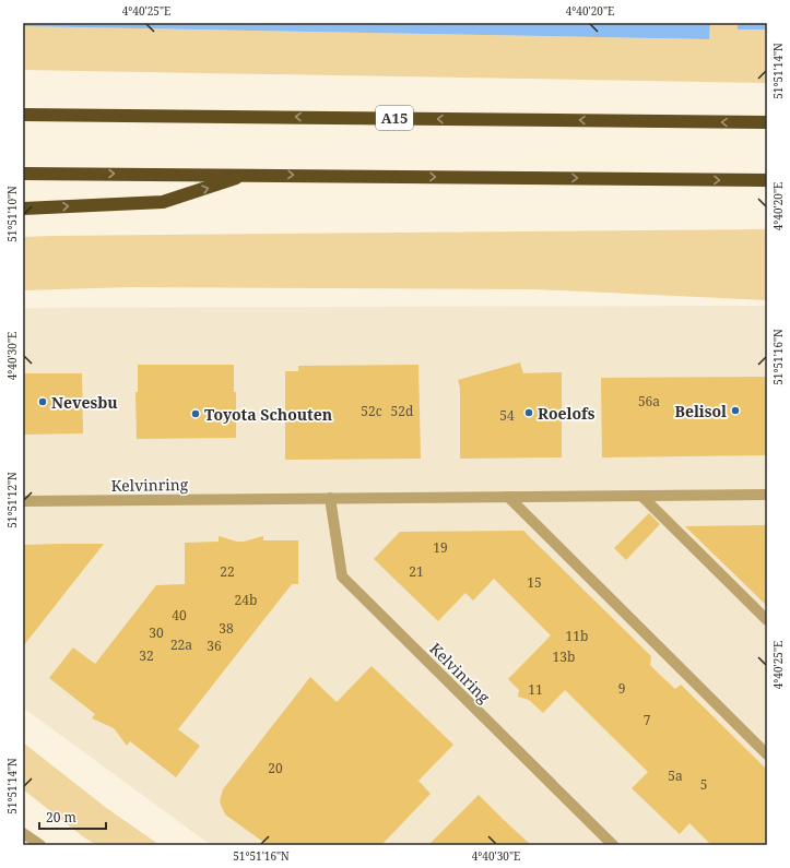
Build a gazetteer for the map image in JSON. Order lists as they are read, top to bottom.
{
  "streets": {
    "highway": ["A15"],
    "street": ["Kelvinring"]
  },
  "places": [
    "Nevesbu",
    "Belisol",
    "Roelofs",
    "Toyota Schouten"
  ],
  "house_numbers": [
    "56a",
    "52c",
    "52d",
    "54",
    "19",
    "22",
    "21",
    "15",
    "24b",
    "40",
    "38",
    "30",
    "11b",
    "22a",
    "36",
    "32",
    "13b",
    "9",
    "11",
    "7",
    "20",
    "5a",
    "5"
  ],
  "scale_bar": "20 m",
  "coordinates": [
    "4°40'25\"E",
    "4°40'20\"E",
    "51°51'14\"N",
    "51°51'10\"N",
    "4°40'30\"E",
    "51°51'16\"N",
    "51°51'12\"N"
  ]
}
